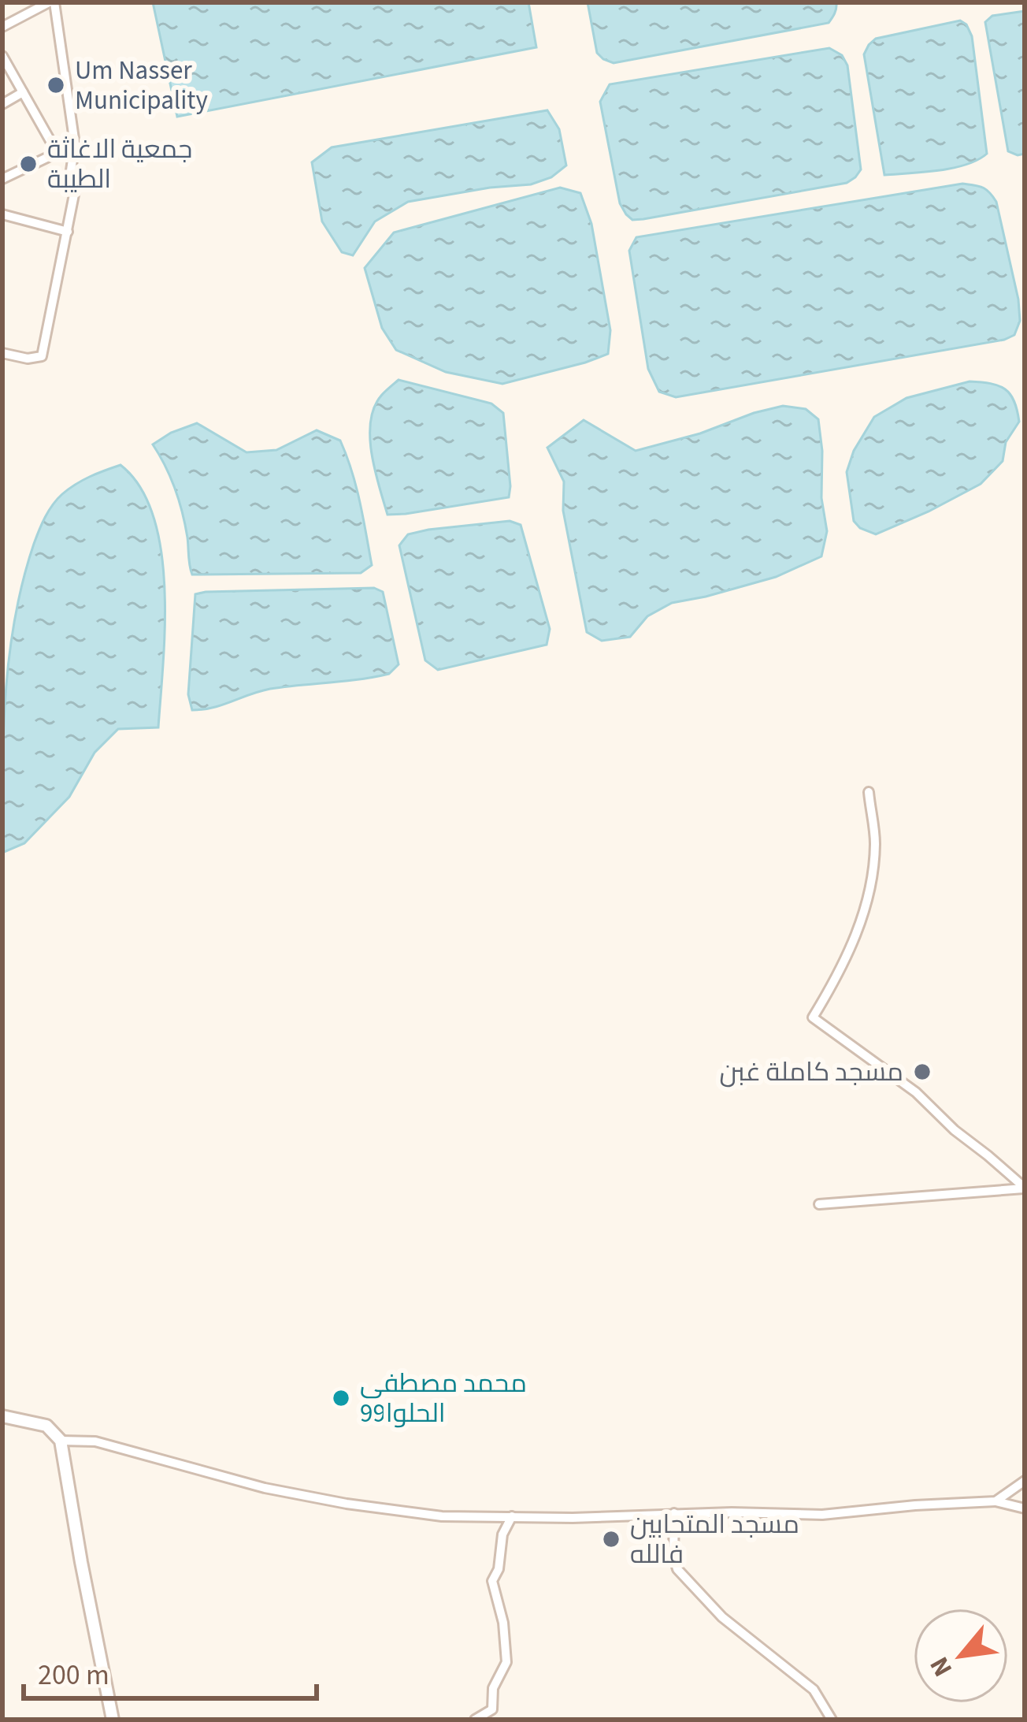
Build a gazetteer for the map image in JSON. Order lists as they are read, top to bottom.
{
  "places": [
    "Um Nasser Municipality",
    "جمعية الاغاثة الطيبة",
    "مسجد كاملة غبن",
    "محمد مصطفى الحلوا99",
    "مسجد المتحابين فالله"
  ],
  "scale_bar": "200 m",
  "north": "bottom left"
}
